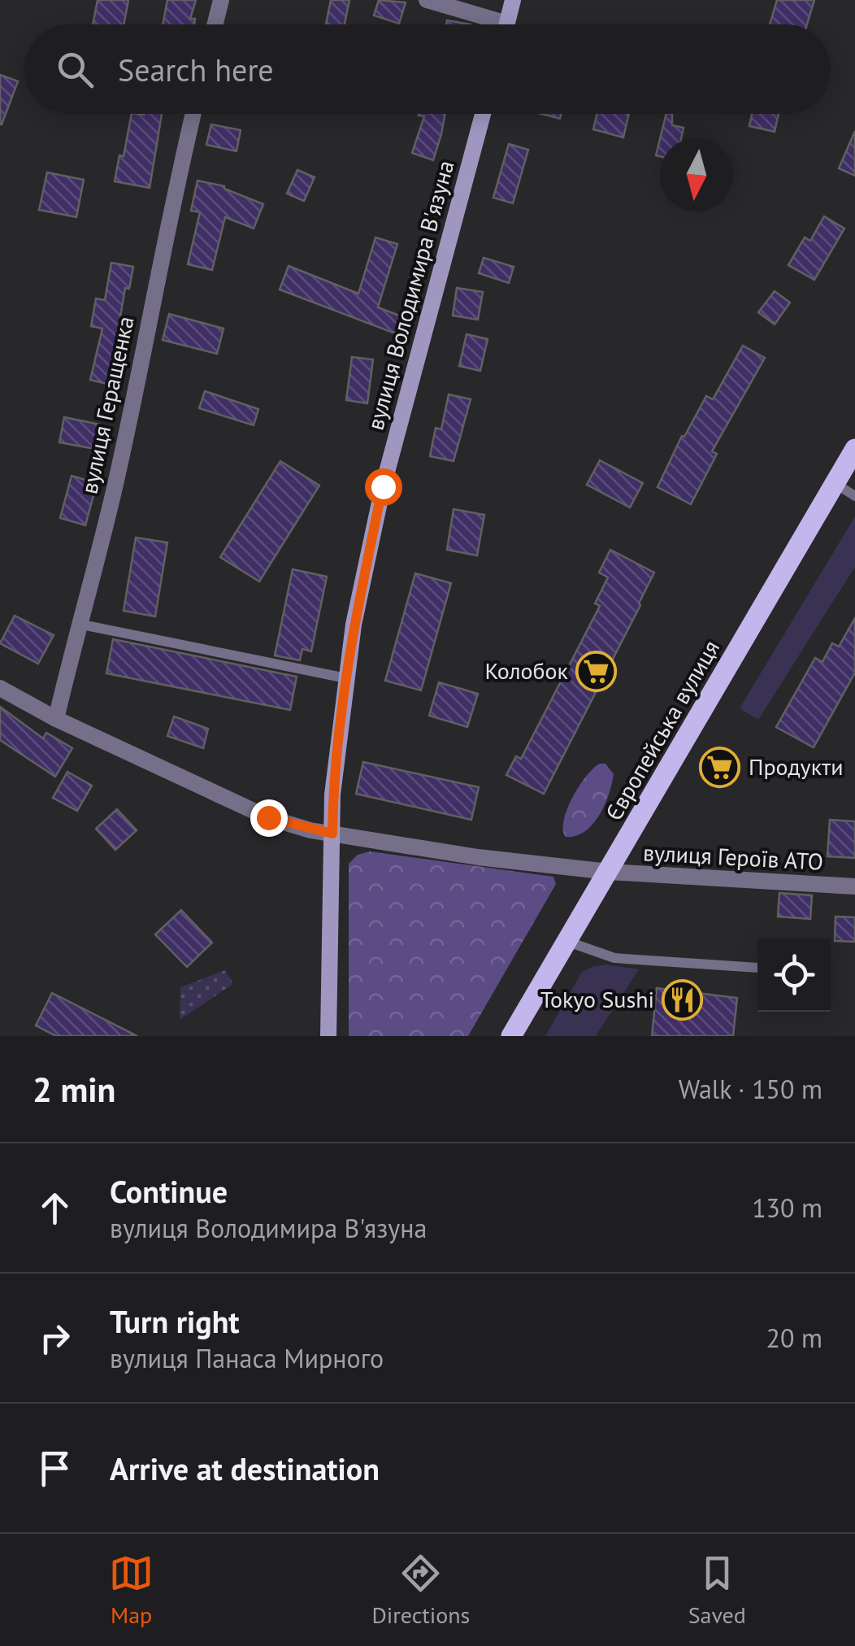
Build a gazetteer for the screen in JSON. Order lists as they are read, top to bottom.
{
  "streets": {
    "main road": ["вулиця Володимира В'язуна", "Європейська вулиця"],
    "street": ["вулиця Геращенка", "вулиця Героїв АТО"]
  },
  "crossings": [
    ["вулиця Володимира В'язуна", "вулиця Героїв АТО"],
    ["вулиця Геращенка", "вулиця Героїв АТО"],
    ["Європейська вулиця", "вулиця Героїв АТО"]
  ],
  "places": {
    "supermarket": ["Колобок", "Продукти"],
    "restaurant": ["Tokyo Sushi"]
  },
  "north": "bottom",
  "page": {
    "search": "Search here",
    "heading": ["2 min", "Walk · 150 m"],
    "list": [
      ["Continue", "вулиця Володимира В'язуна", "130 m"],
      ["Turn right", "вулиця Панаса Мирного", "20 m"],
      "Arrive at destination"
    ],
    "nav": ["Map", "Directions", "Saved"]
  }
}
